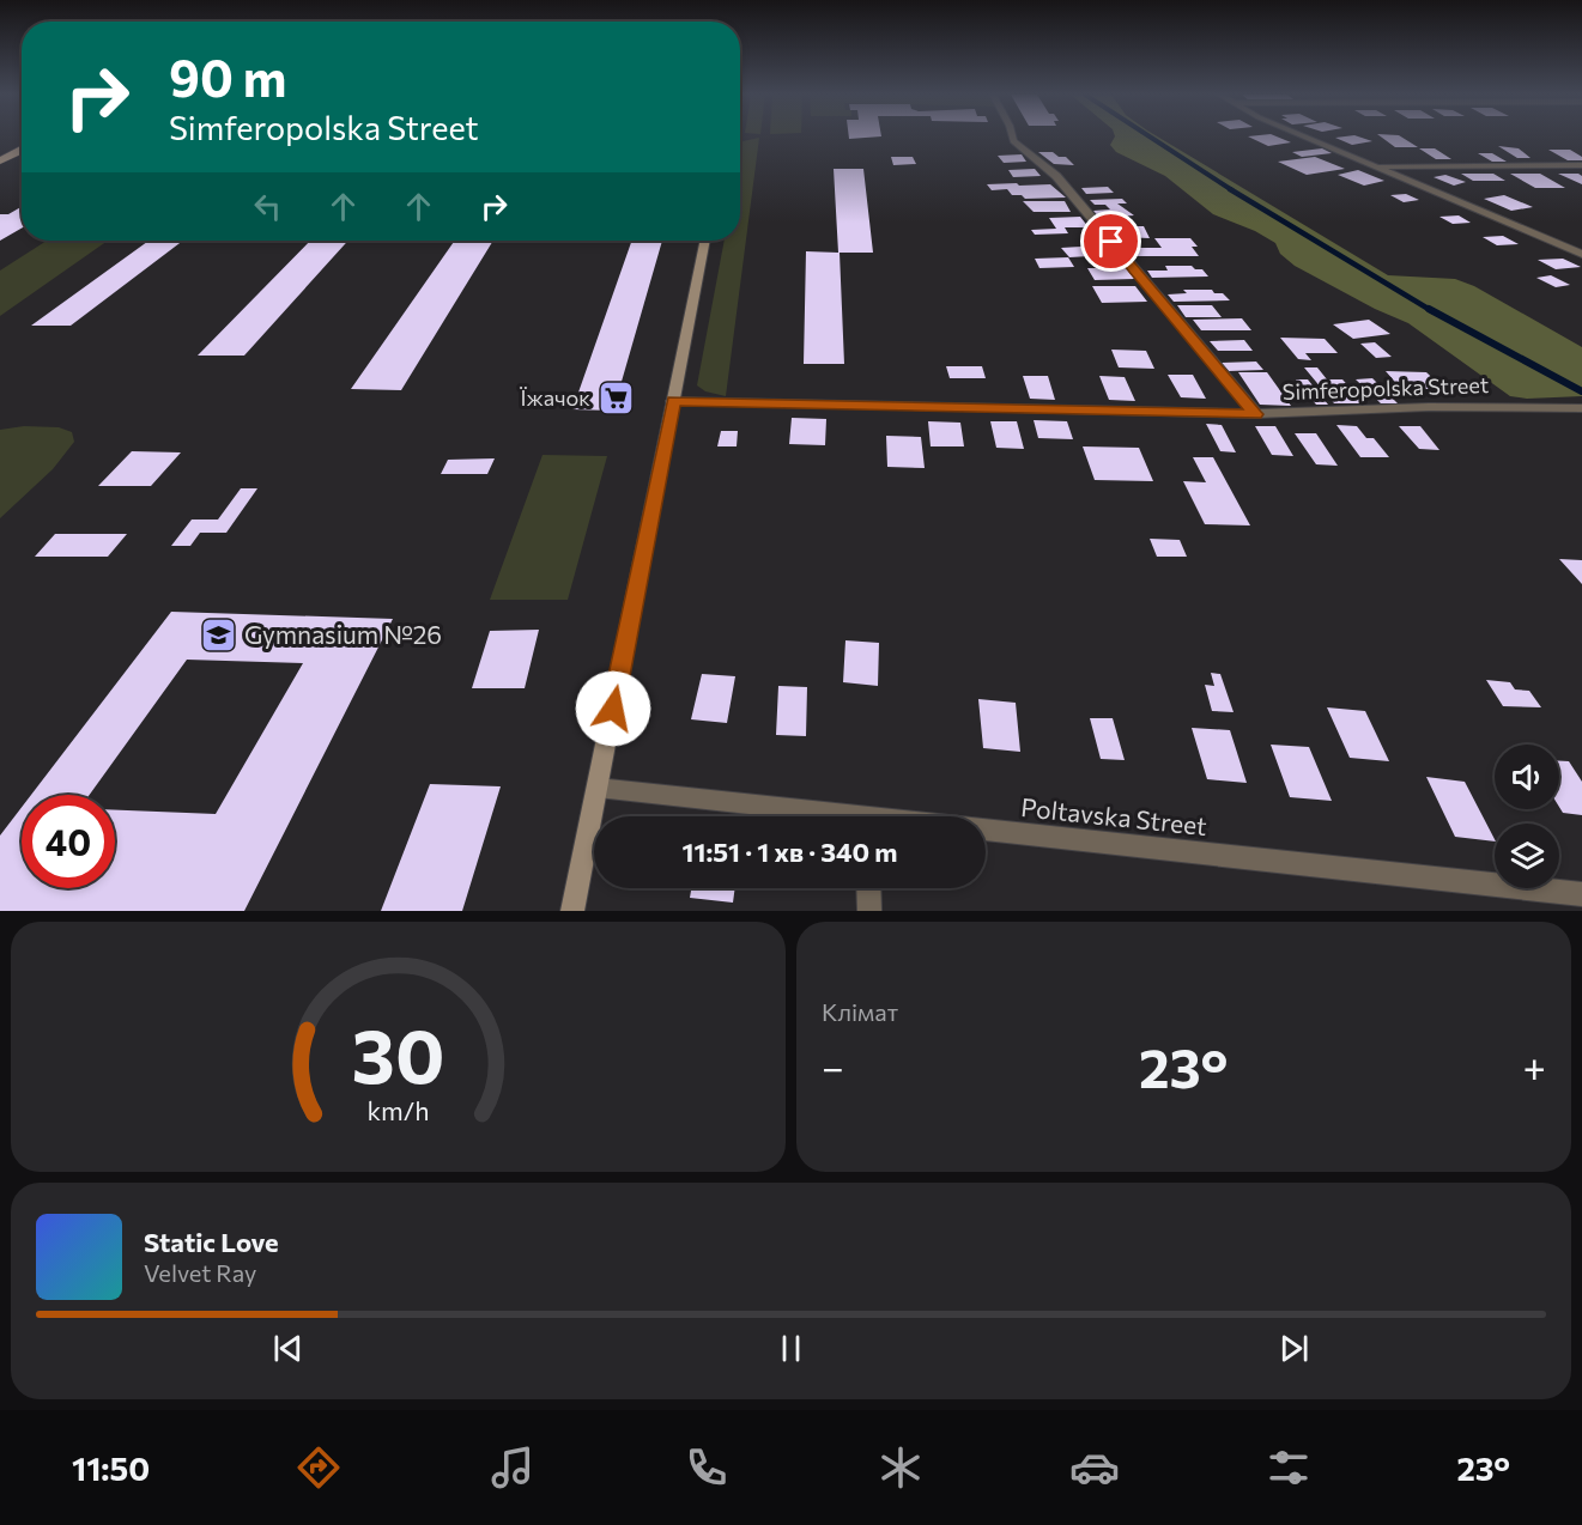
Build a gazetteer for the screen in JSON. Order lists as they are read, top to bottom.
{
  "streets": {
    "street": ["Simferopolska Street", "Poltavska Street"]
  },
  "places": {
    "supermarket": ["Їжачок"],
    "school or university": ["Gymnasium №26"]
  },
  "page": {
    "turn": ["90 m", "Simferopolska Street"],
    "limit": "40",
    "trip": "11:51 · 1 хв · 340 m",
    "tile": "Клімат",
    "heat": ["−", "23°", "+"],
    "song": ["Static Love", "Velvet Ray"],
    "tabs": ["11:50", "23°"],
    "gauge": ["30", "km/h"]
  }
}
